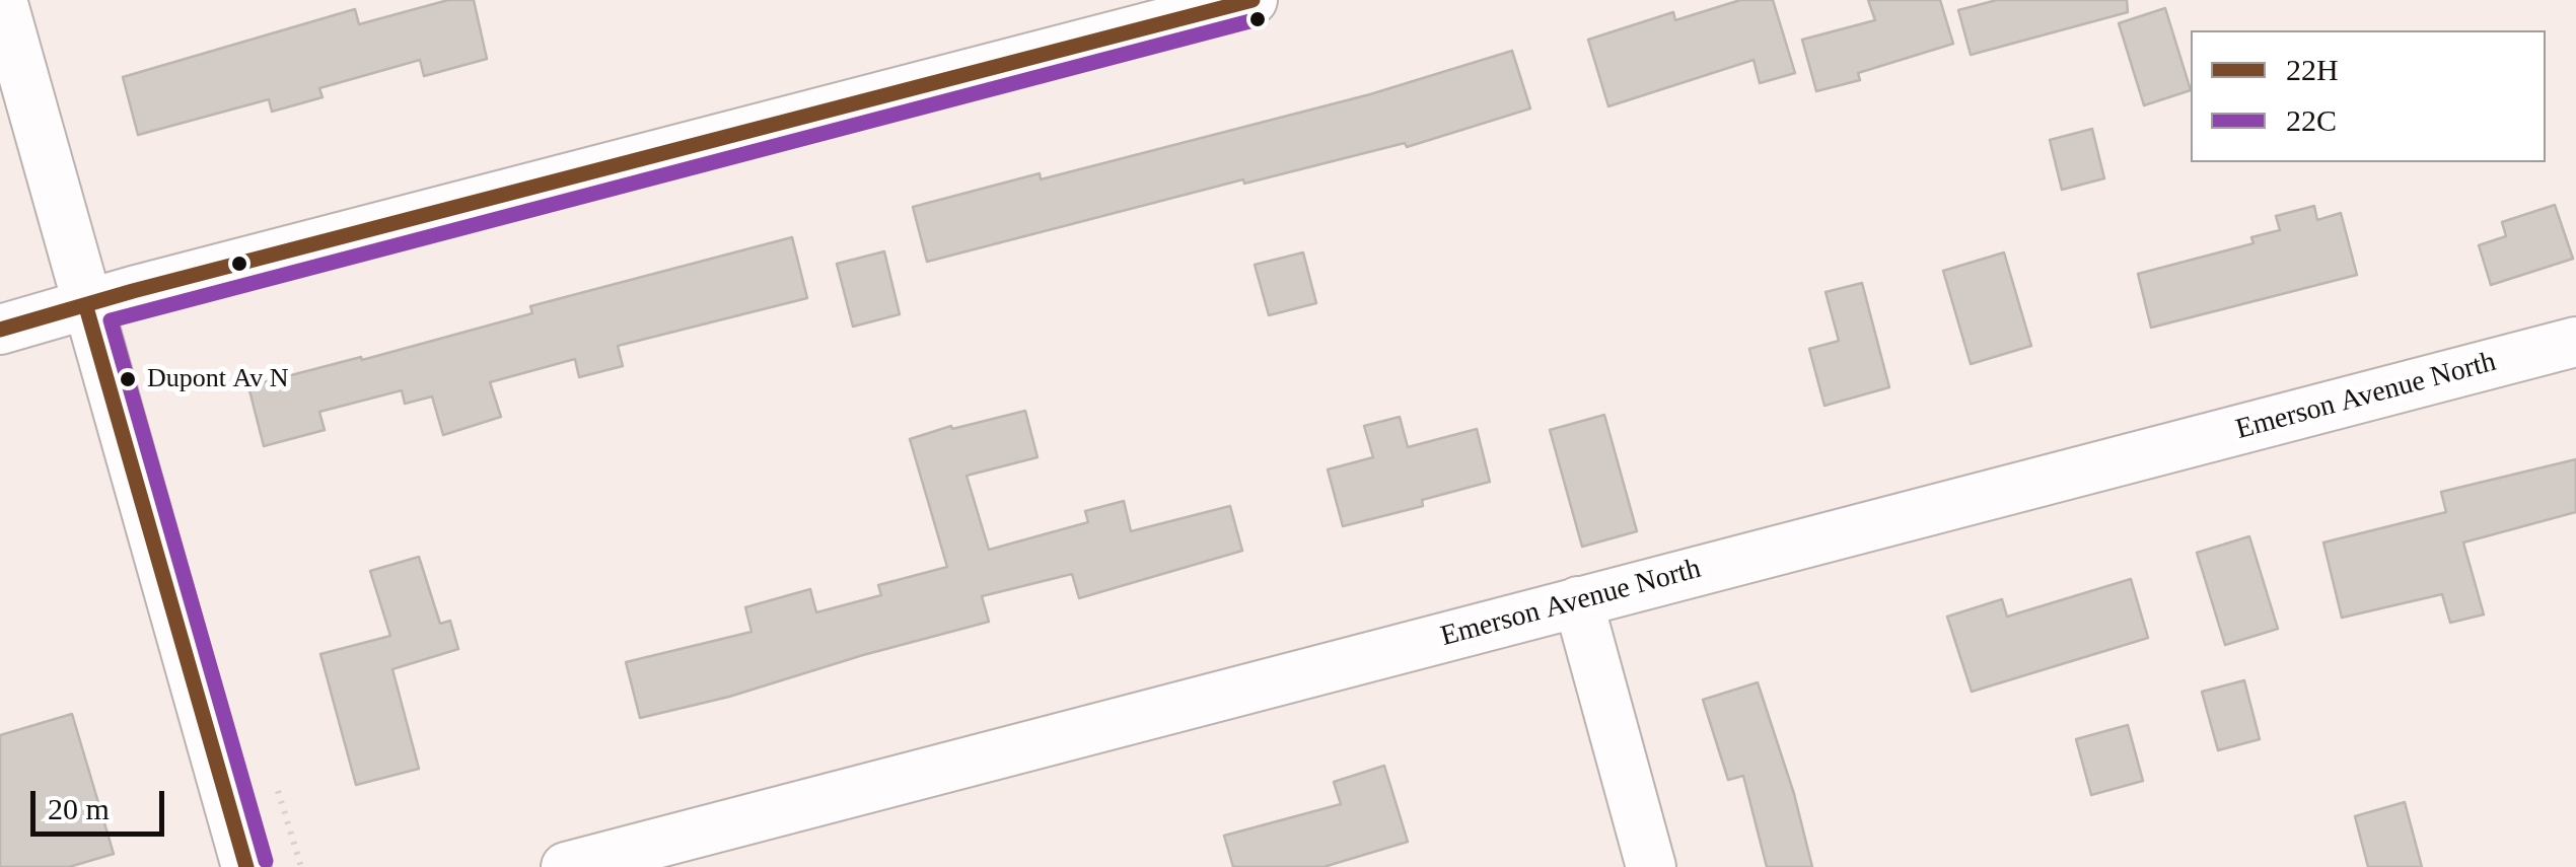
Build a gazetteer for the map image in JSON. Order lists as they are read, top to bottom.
{
  "streets": {
    "street": ["Emerson Avenue North"]
  },
  "places": ["Dupont Av N"],
  "lines": ["transit line 22H", "transit line 22C"],
  "legend": ["22H", "22C"],
  "scale_bar": "20 m"
}
